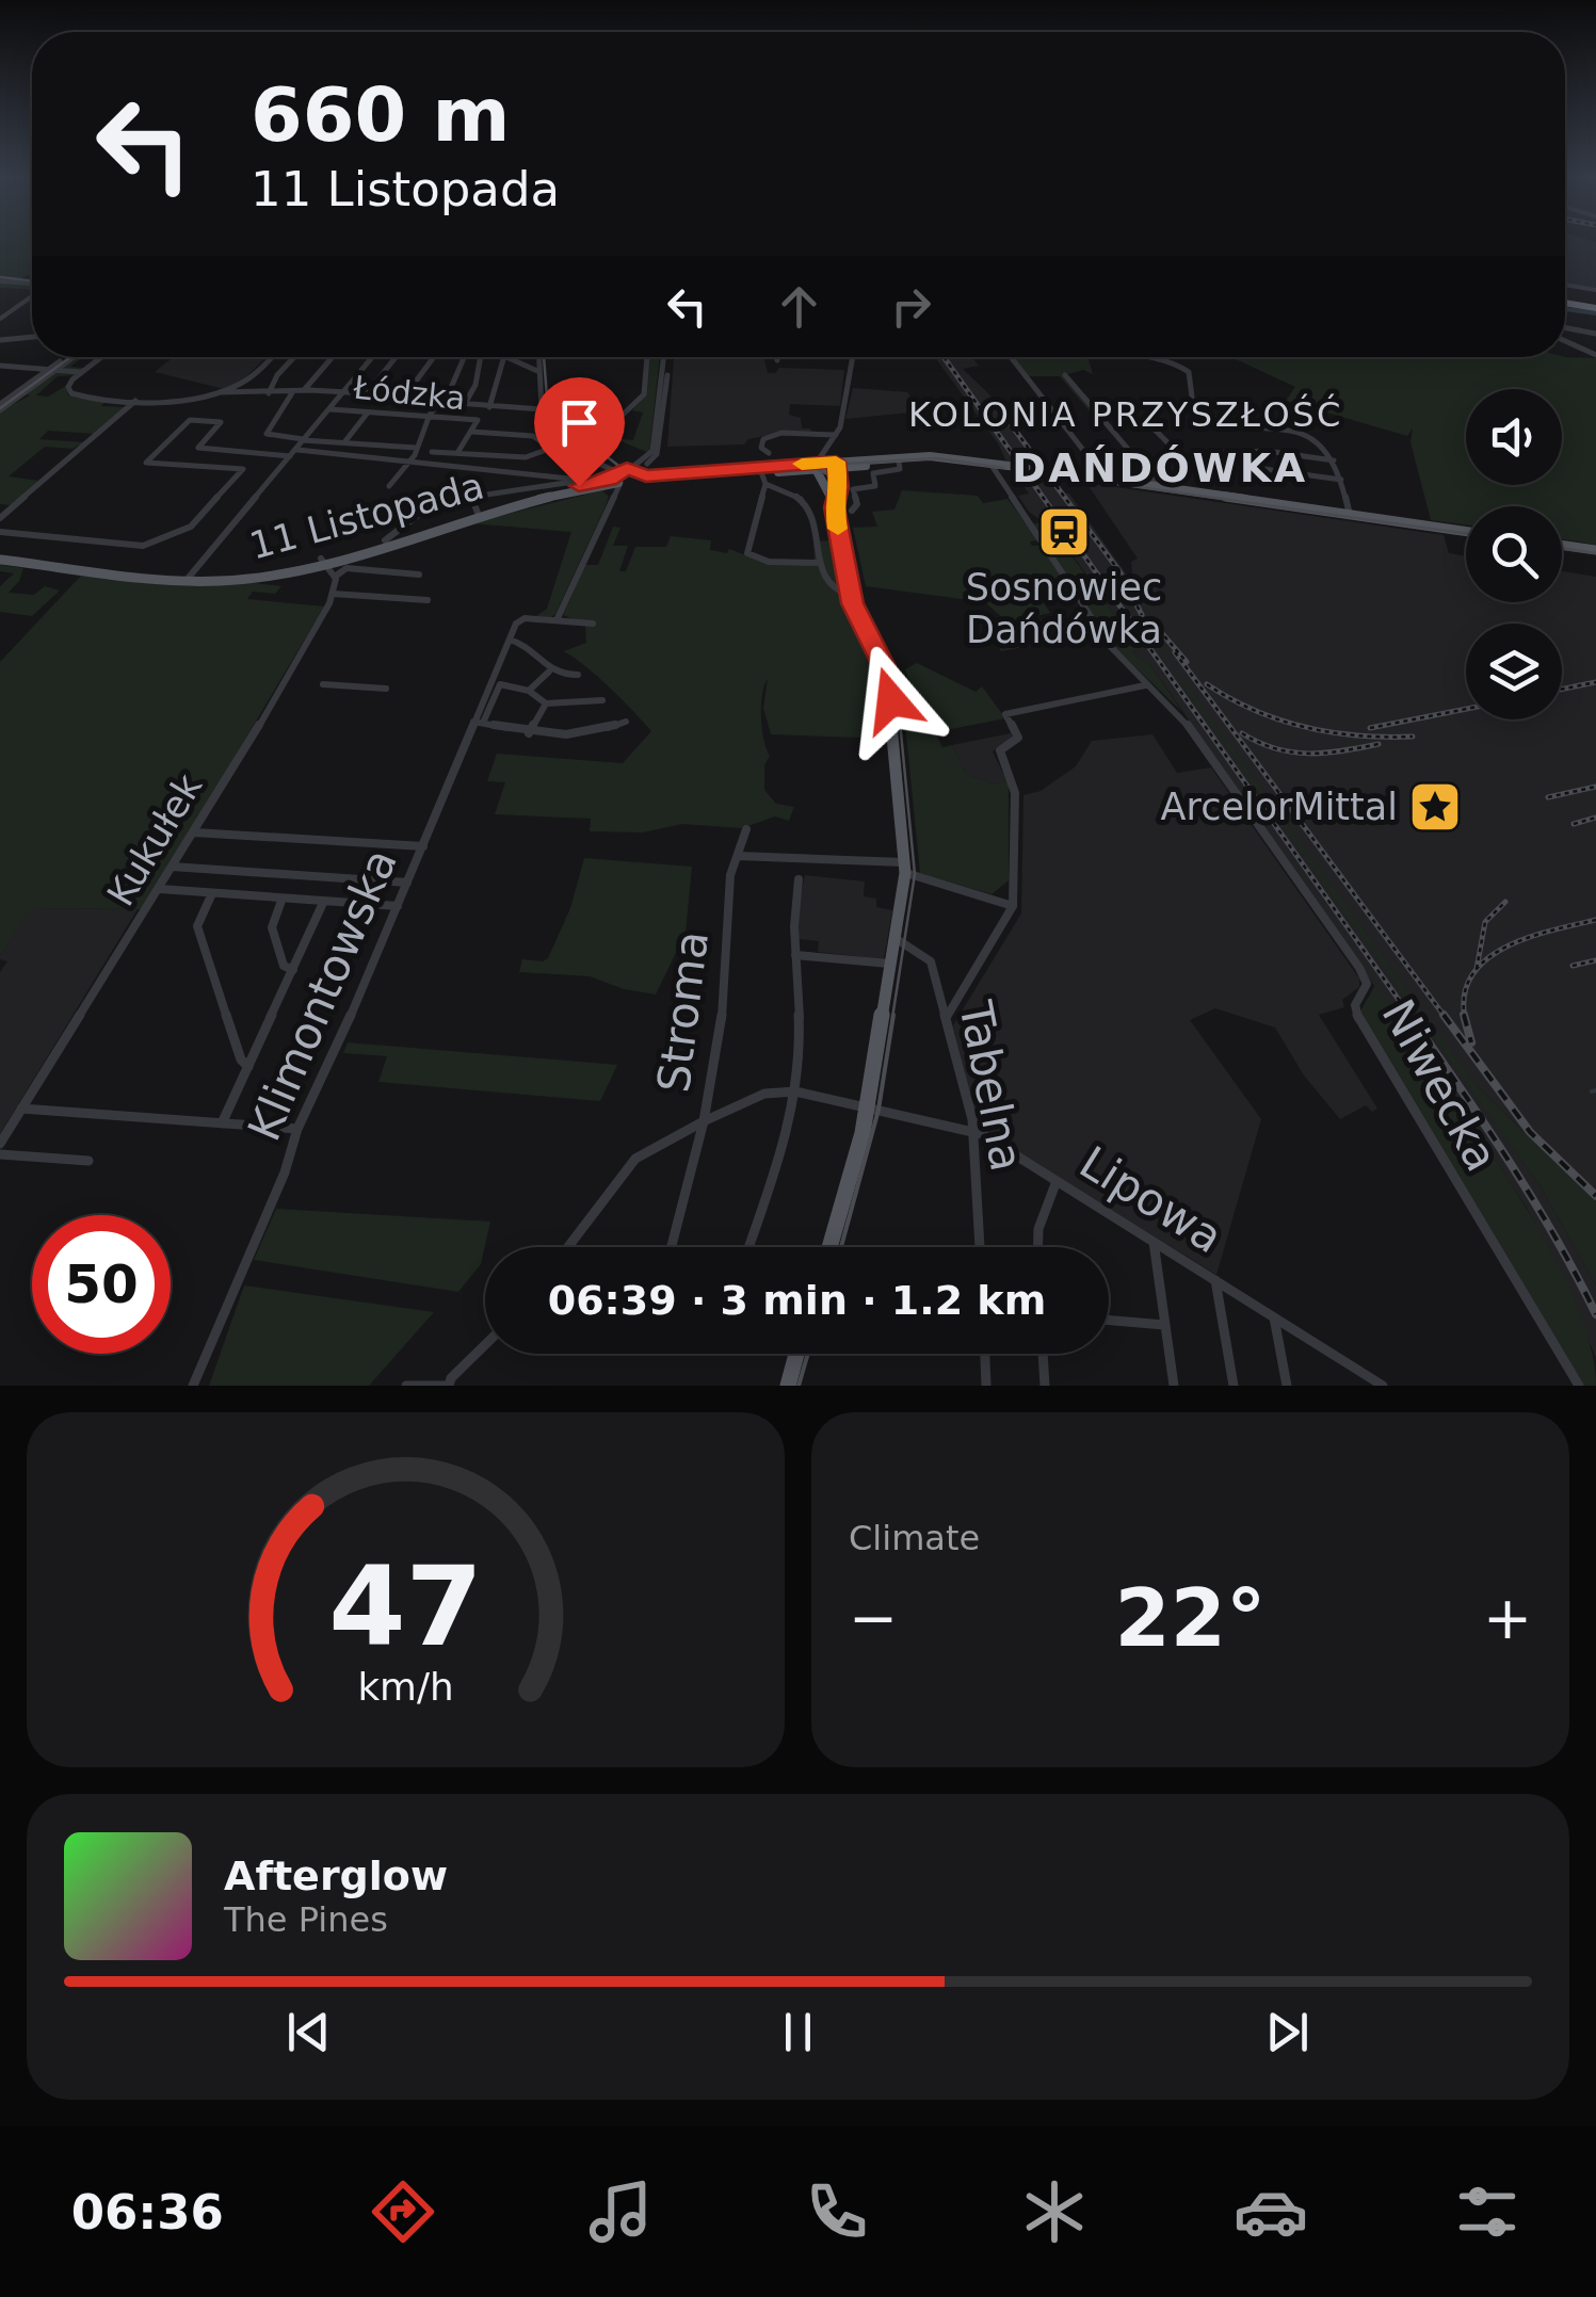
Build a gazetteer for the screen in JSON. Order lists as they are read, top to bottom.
{
  "streets": {
    "main road": ["11 Listopada"],
    "street": [
      "Łódzka",
      "Kukułek",
      "Klimontowska",
      "Stroma",
      "Niwecka",
      "Tabelna",
      "Lipowa"
    ]
  },
  "crossings": [
    ["Tabelna", "Lipowa"]
  ],
  "districts": ["KOLONIA PRZYSZŁOŚĆ", "DAŃDÓWKA"],
  "places": {
    "station": ["Sosnowiec Dańdówka"],
    "place": ["ArcelorMittal"]
  },
  "page": {
    "turn": ["660 m", "11 Listopada"],
    "limit": "50",
    "trip": "06:39 · 3 min · 1.2 km",
    "tile": "Climate",
    "heat": ["−", "22°", "+"],
    "song": ["Afterglow", "The Pines"],
    "tabs": "06:36",
    "gauge": ["47", "km/h"]
  }
}
